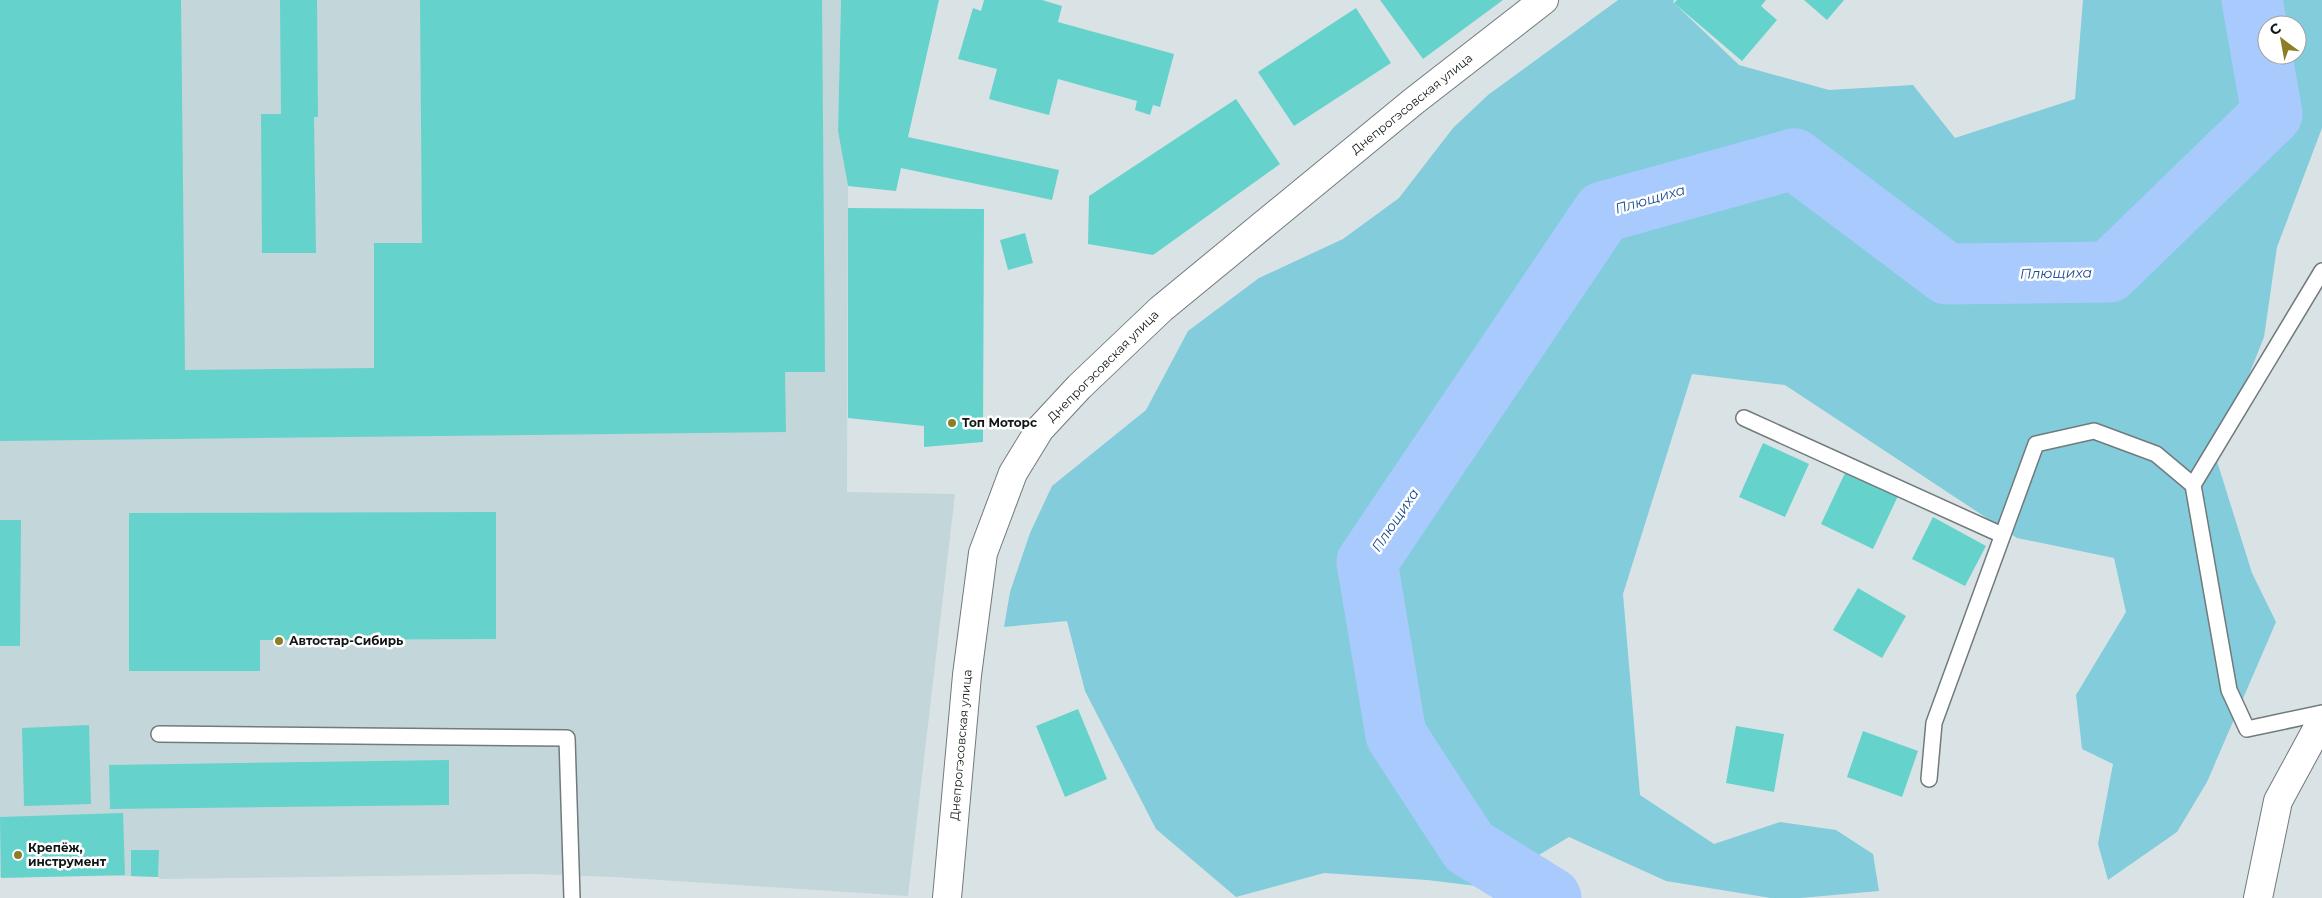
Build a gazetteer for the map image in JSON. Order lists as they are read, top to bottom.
{
  "streets": {
    "street": ["Днепрогэсовская улица"]
  },
  "water": ["Плющиха"],
  "places": ["Топ Моторс", "Автостар-Сибирь", "Крепёж, инструмент"],
  "north": "top left"
}
